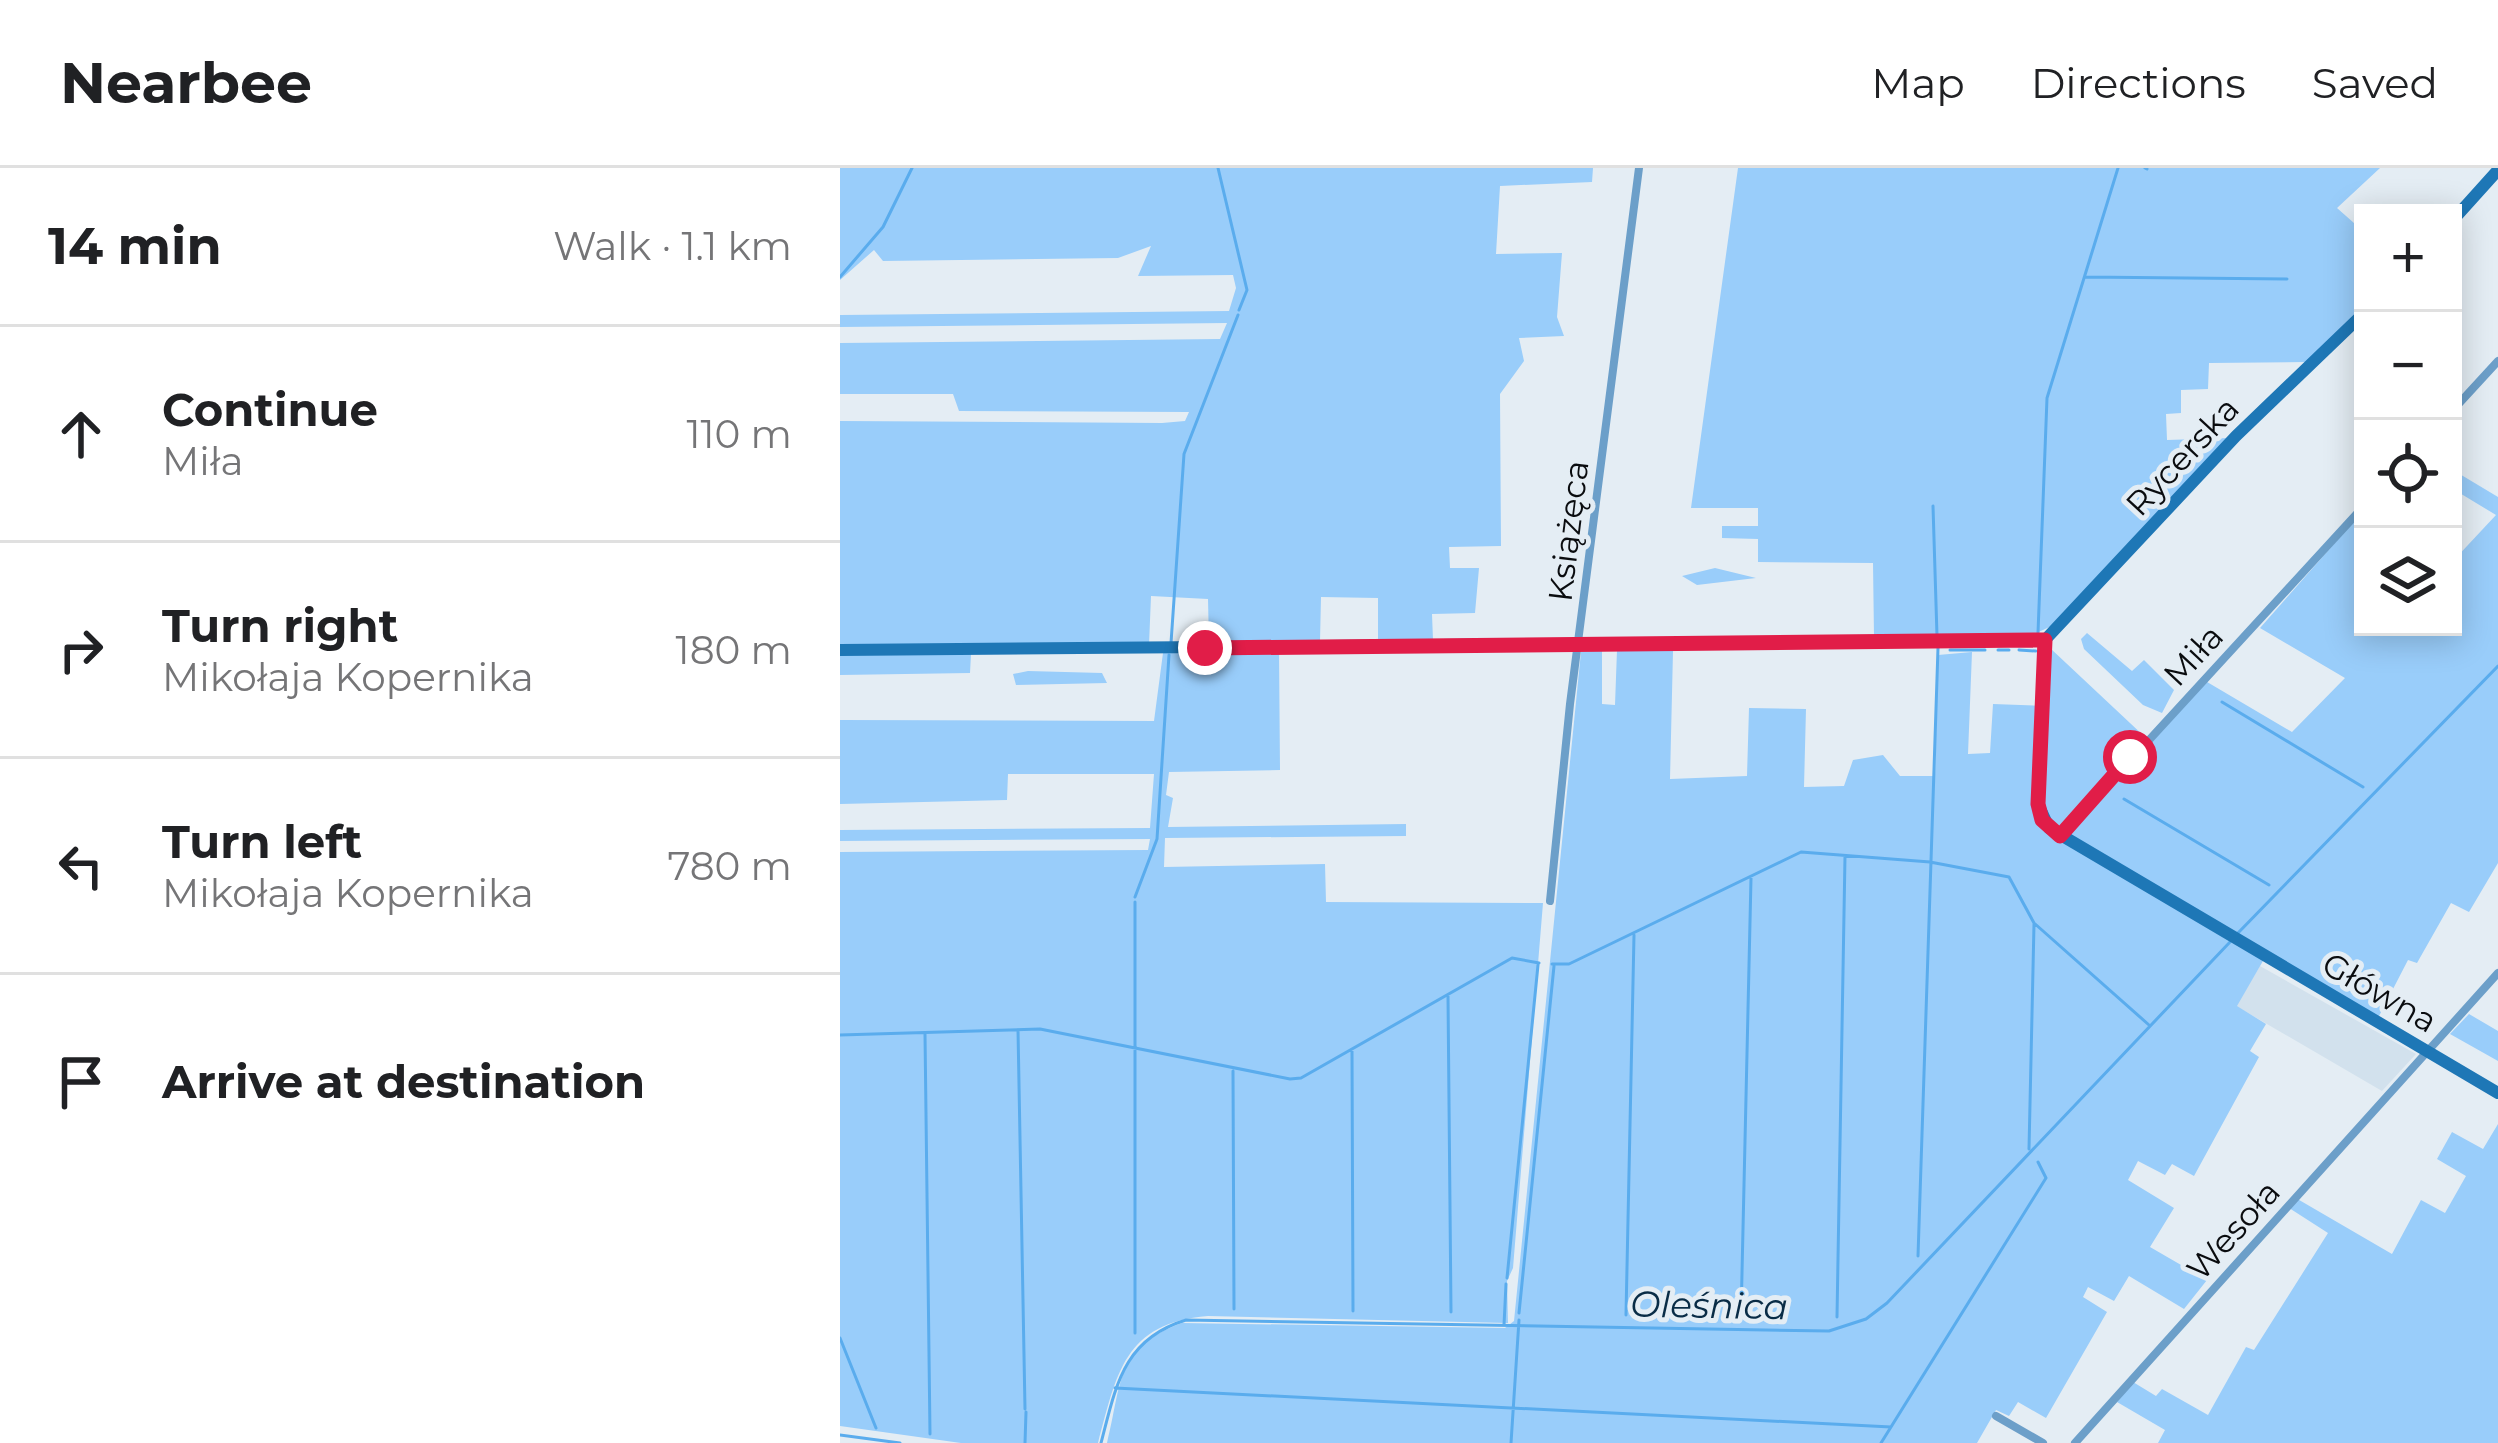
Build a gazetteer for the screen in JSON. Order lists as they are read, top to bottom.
{
  "streets": {
    "street": [
      "Rycerska",
      "Książęca",
      "Miła",
      "Główna",
      "Wesoła"
    ]
  },
  "crossings": [
    ["Miła", "Główna"],
    ["Główna", "Wesoła"]
  ],
  "water": ["Oleśnica"],
  "page": {
    "header": "Nearbee",
    "nav": ["Map", "Directions", "Saved"],
    "heading": ["14 min", "Walk · 1.1 km"],
    "map_buttons": ["+", "−"],
    "list": [
      ["Continue", "Miła", "110 m"],
      ["Turn right", "Mikołaja Kopernika", "180 m"],
      ["Turn left", "Mikołaja Kopernika", "780 m"],
      "Arrive at destination"
    ]
  }
}
